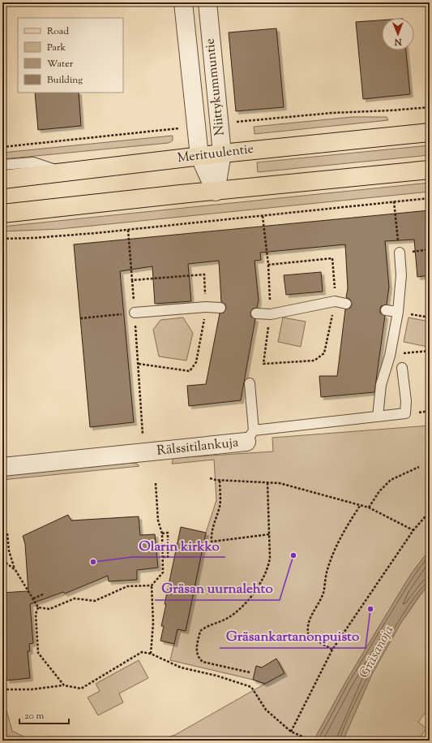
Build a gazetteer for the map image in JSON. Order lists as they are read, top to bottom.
{
  "streets": {
    "main road": ["Merituulentie"],
    "street": ["Niittykummuntie", "Rälssitilankuja"]
  },
  "crossings": [
    ["Niittykummuntie", "Merituulentie"]
  ],
  "water": ["Gräsanoja"],
  "places": ["Gräsan uurnalehto", "Olarin kirkko", "Gräsankartanonpuisto"],
  "legend": [
    "Road",
    "Park",
    "Water",
    "Building"
  ],
  "scale_bar": "20 m",
  "north": "bottom"
}
